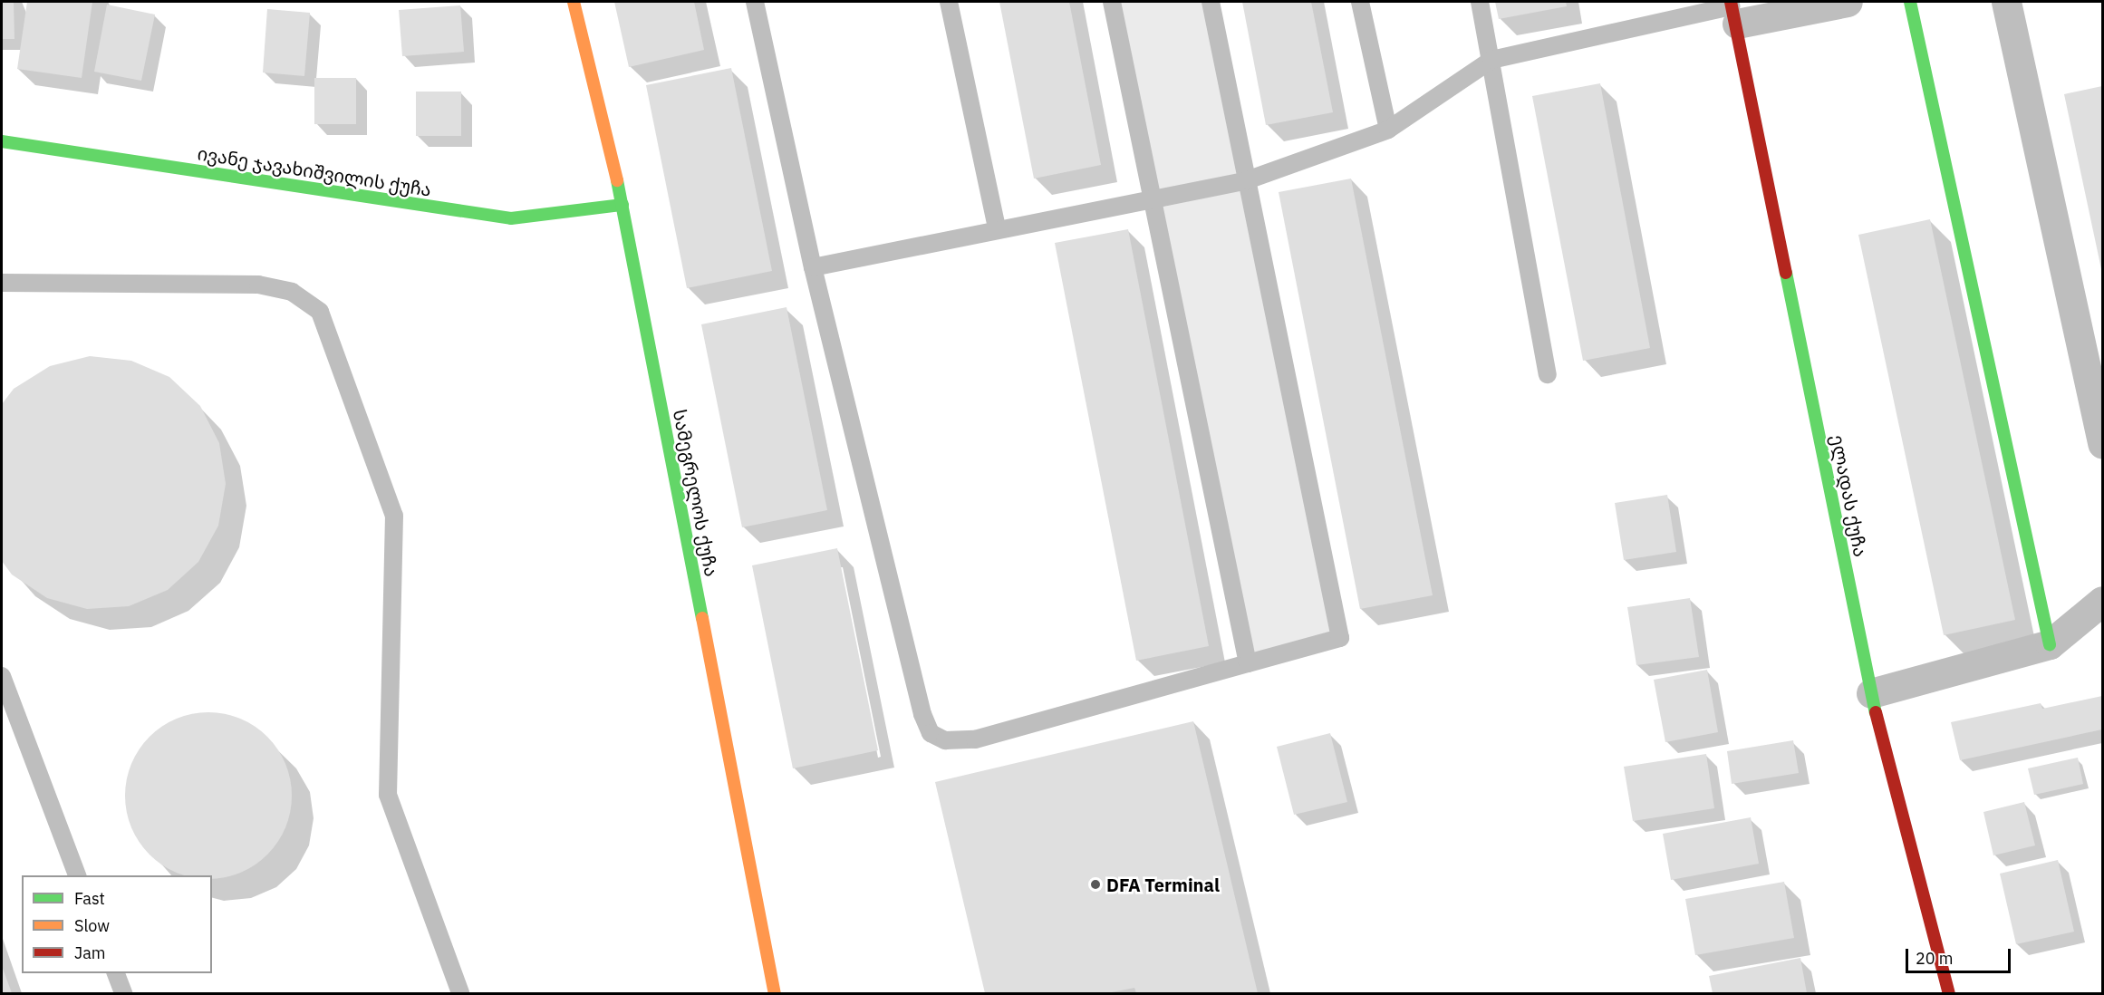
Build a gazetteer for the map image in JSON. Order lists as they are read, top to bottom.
{
  "streets": {
    "street": ["ივანე ჯავახიშვილის ქუჩა", "სამეგრელოს ქუჩა", "ელადას ქუჩა"]
  },
  "crossings": [
    ["ივანე ჯავახიშვილის ქუჩა", "სამეგრელოს ქუჩა"]
  ],
  "places": ["DFA Terminal"],
  "legend": ["Fast", "Slow", "Jam"],
  "scale_bar": "20 m"
}
